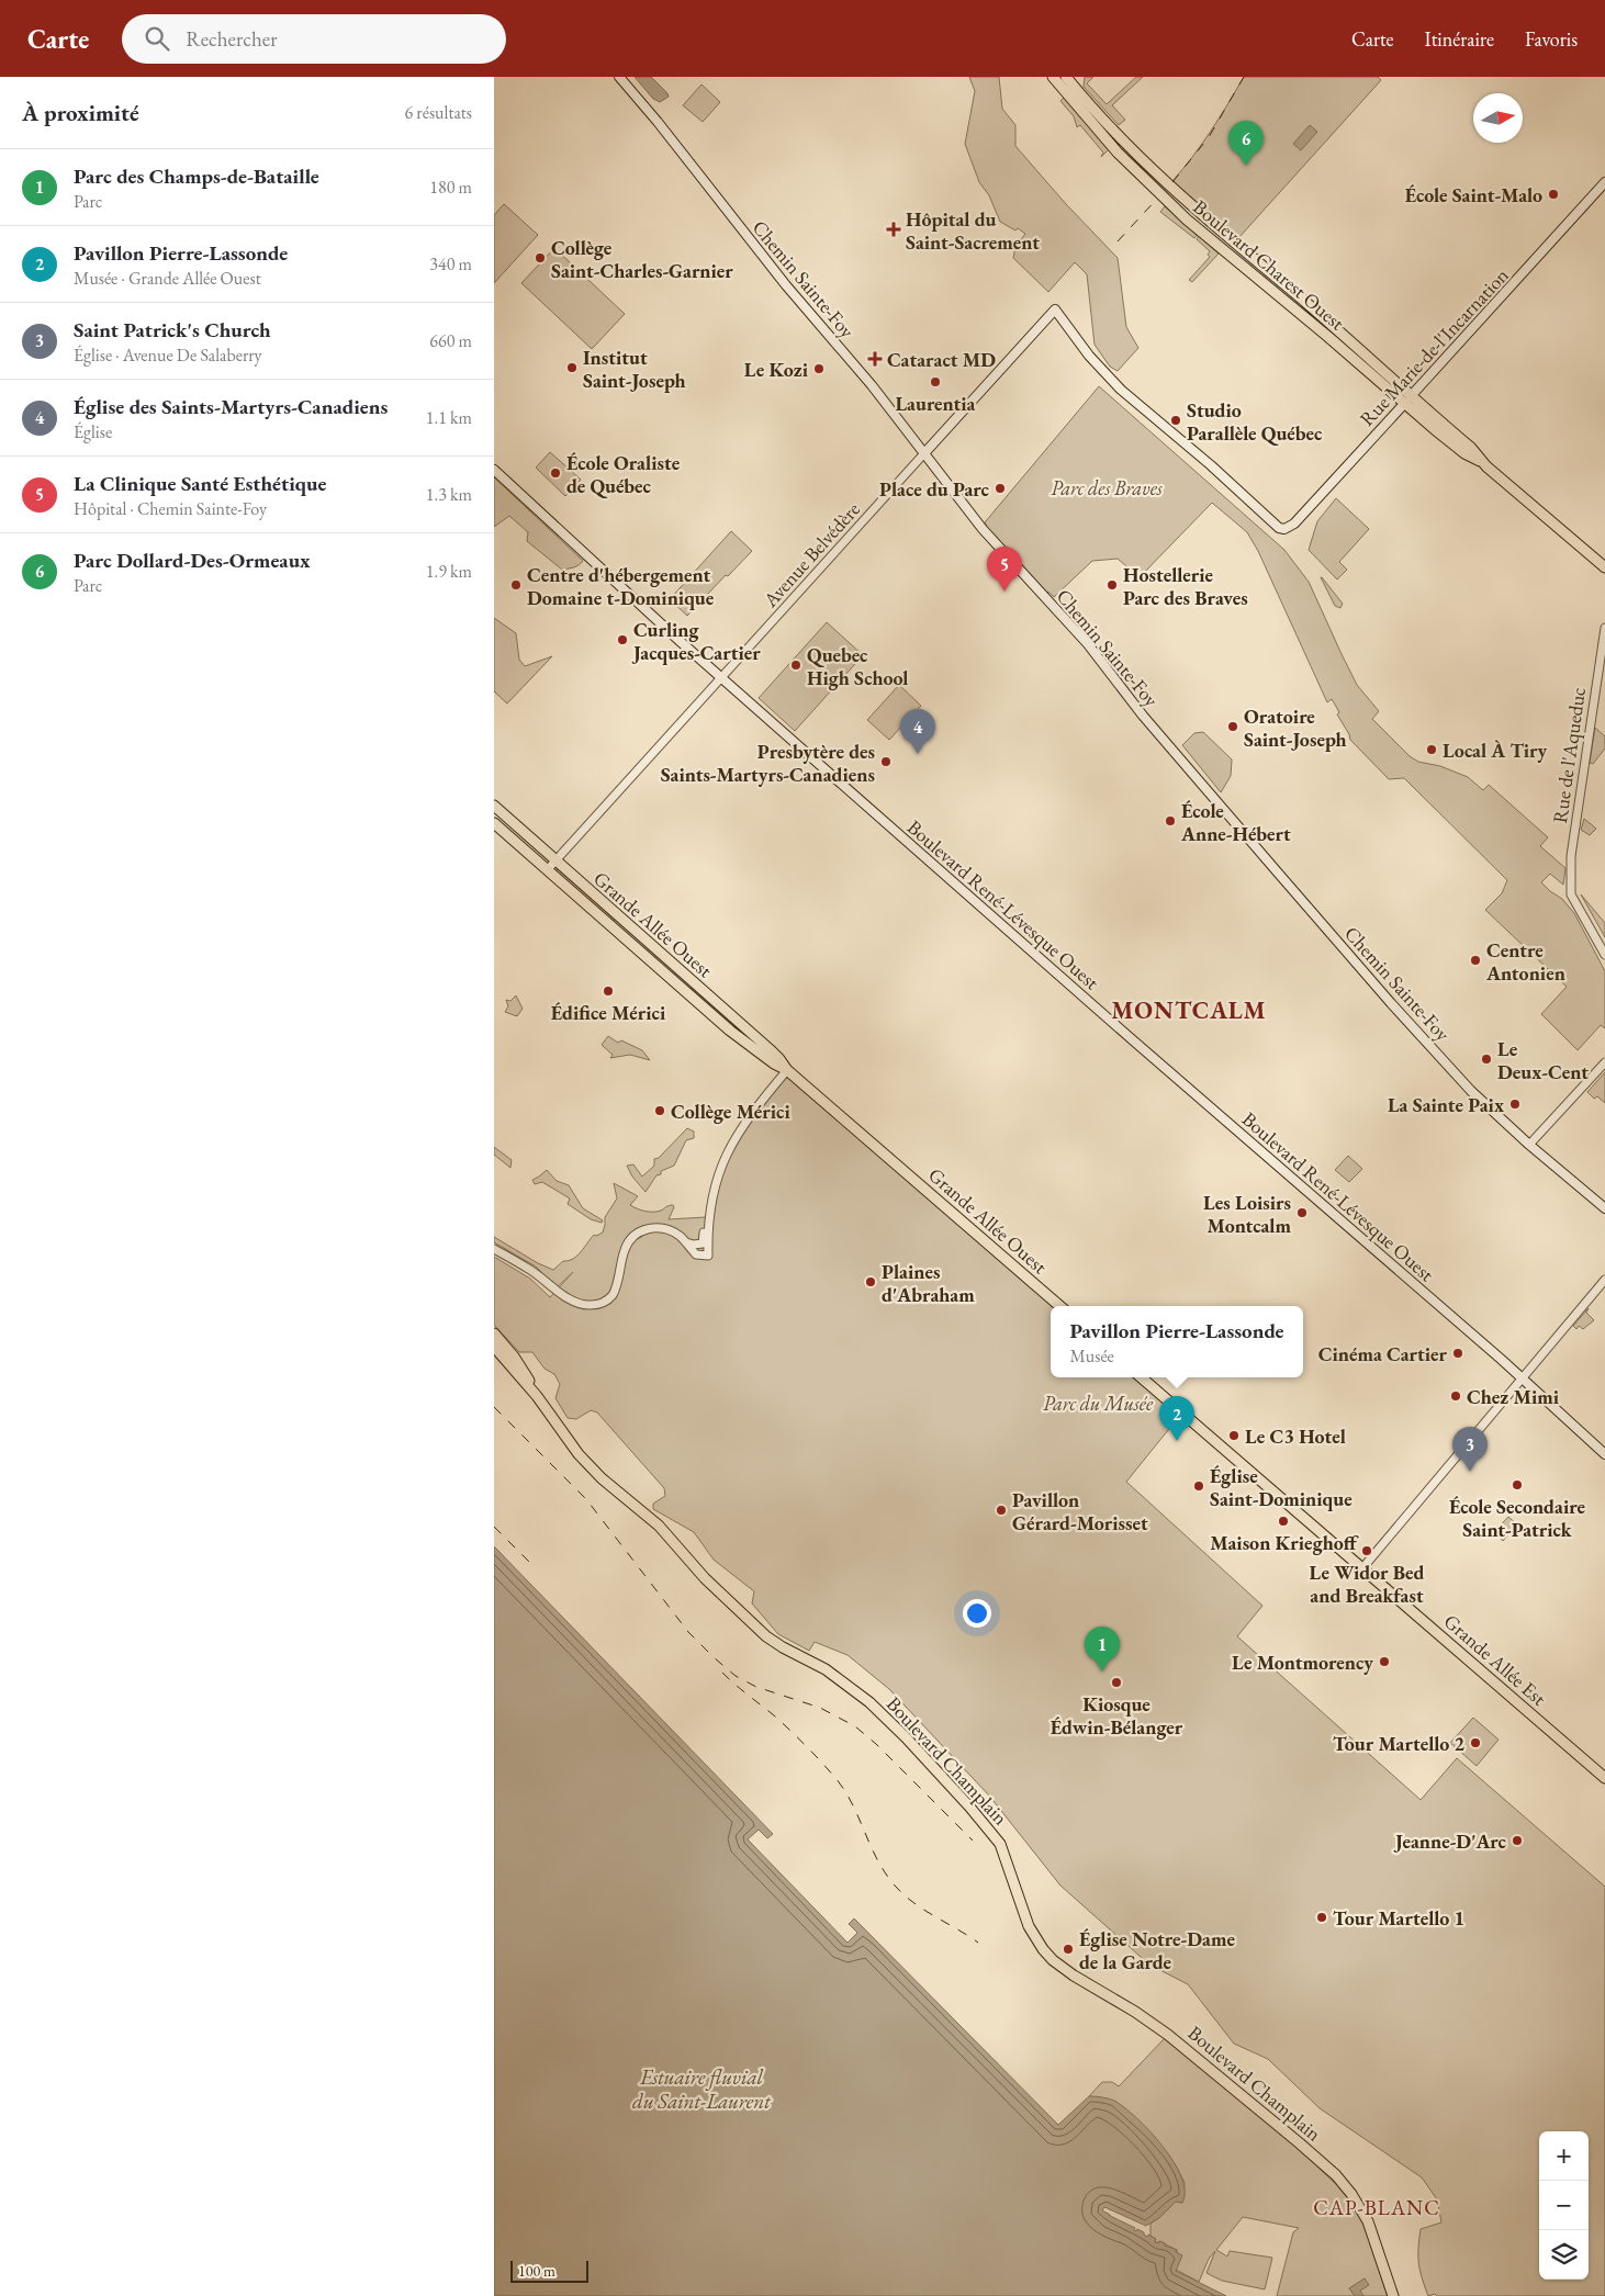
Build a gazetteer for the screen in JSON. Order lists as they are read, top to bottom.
{
  "streets": {
    "main road": [
      "Boulevard Charest Ouest",
      "Chemin Sainte-Foy",
      "Rue Marie-de-l'Incarnation",
      "Avenue Belvédère",
      "Boulevard René-Lévesque Ouest",
      "Grande Allée Ouest",
      "Grande Allée Est",
      "Boulevard Champlain"
    ],
    "street": ["Rue de l'Aqueduc"]
  },
  "crossings": [
    ["Boulevard Charest Ouest", "Rue Marie-de-l'Incarnation"],
    ["Chemin Sainte-Foy", "Avenue Belvédère"],
    ["Rue Marie-de-l'Incarnation", "Avenue Belvédère"],
    ["Avenue Belvédère", "Boulevard René-Lévesque Ouest"],
    ["Avenue Belvédère", "Grande Allée Ouest"]
  ],
  "districts": ["MONTCALM", "CAP-BLANC"],
  "water": ["Estuaire fluvial du Saint-Laurent"],
  "parks": ["Parc des Braves", "Parc du Musée"],
  "places": {
    "other": [
      "École Saint-Malo",
      "Collège Saint-Charles-Garnier",
      "Institut Saint-Joseph",
      "Le Kozi",
      "Laurentia",
      "Studio Parallèle Québec",
      "École Oraliste de Québec",
      "Place du Parc",
      "Centre d'hébergement Domaine t-Dominique",
      "Hostellerie Parc des Braves",
      "Curling Jacques-Cartier",
      "Quebec High School",
      "Oratoire Saint-Joseph",
      "Local À Tiry",
      "Presbytère des Saints-Martyrs-Canadiens",
      "École Anne-Hébert",
      "Centre Antonien",
      "Édifice Mérici",
      "Le Deux-Cent",
      "La Sainte Paix",
      "Collège Mérici",
      "Les Loisirs Montcalm",
      "Plaines d'Abraham",
      "Cinéma Cartier",
      "Chez Mimi",
      "Le C3 Hotel",
      "École Secondaire Saint-Patrick",
      "Église Saint-Dominique",
      "Pavillon Gérard-Morisset",
      "Maison Krieghoff",
      "Le Widor Bed and Breakfast",
      "Le Montmorency",
      "Kiosque Édwin-Bélanger",
      "Tour Martello 2",
      "Jeanne-D'Arc",
      "Tour Martello 1",
      "Église Notre-Dame de la Garde"
    ],
    "health": ["Hôpital du Saint-Sacrement", "Cataract MD"]
  },
  "scale_bar": "100 m",
  "north": "right",
  "page": {
    "header": "Carte",
    "search": "Rechercher",
    "nav": ["Carte", "Itinéraire", "Favoris"],
    "heading": ["À proximité", "6 résultats"],
    "pins": [
      "6",
      "5",
      "4",
      "2",
      "3",
      "1"
    ],
    "list": [
      {
        "mark": "1",
        "name": "Parc des Champs-de-Bataille",
        "note": "Parc",
        "value": "180 m"
      },
      {
        "mark": "2",
        "name": "Pavillon Pierre-Lassonde",
        "note": "Musée · Grande Allée Ouest",
        "value": "340 m"
      },
      {
        "mark": "3",
        "name": "Saint Patrick's Church",
        "note": "Église · Avenue De Salaberry",
        "value": "660 m"
      },
      {
        "mark": "4",
        "name": "Église des Saints-Martyrs-Canadiens",
        "note": "Église",
        "value": "1.1 km"
      },
      {
        "mark": "5",
        "name": "La Clinique Santé Esthétique",
        "note": "Hôpital · Chemin Sainte-Foy",
        "value": "1.3 km"
      },
      {
        "mark": "6",
        "name": "Parc Dollard-Des-Ormeaux",
        "note": "Parc",
        "value": "1.9 km"
      }
    ],
    "popup": ["Pavillon Pierre-Lassonde", "Musée"],
    "map_buttons": ["+", "−"],
    "scale": "100 m"
  }
}
